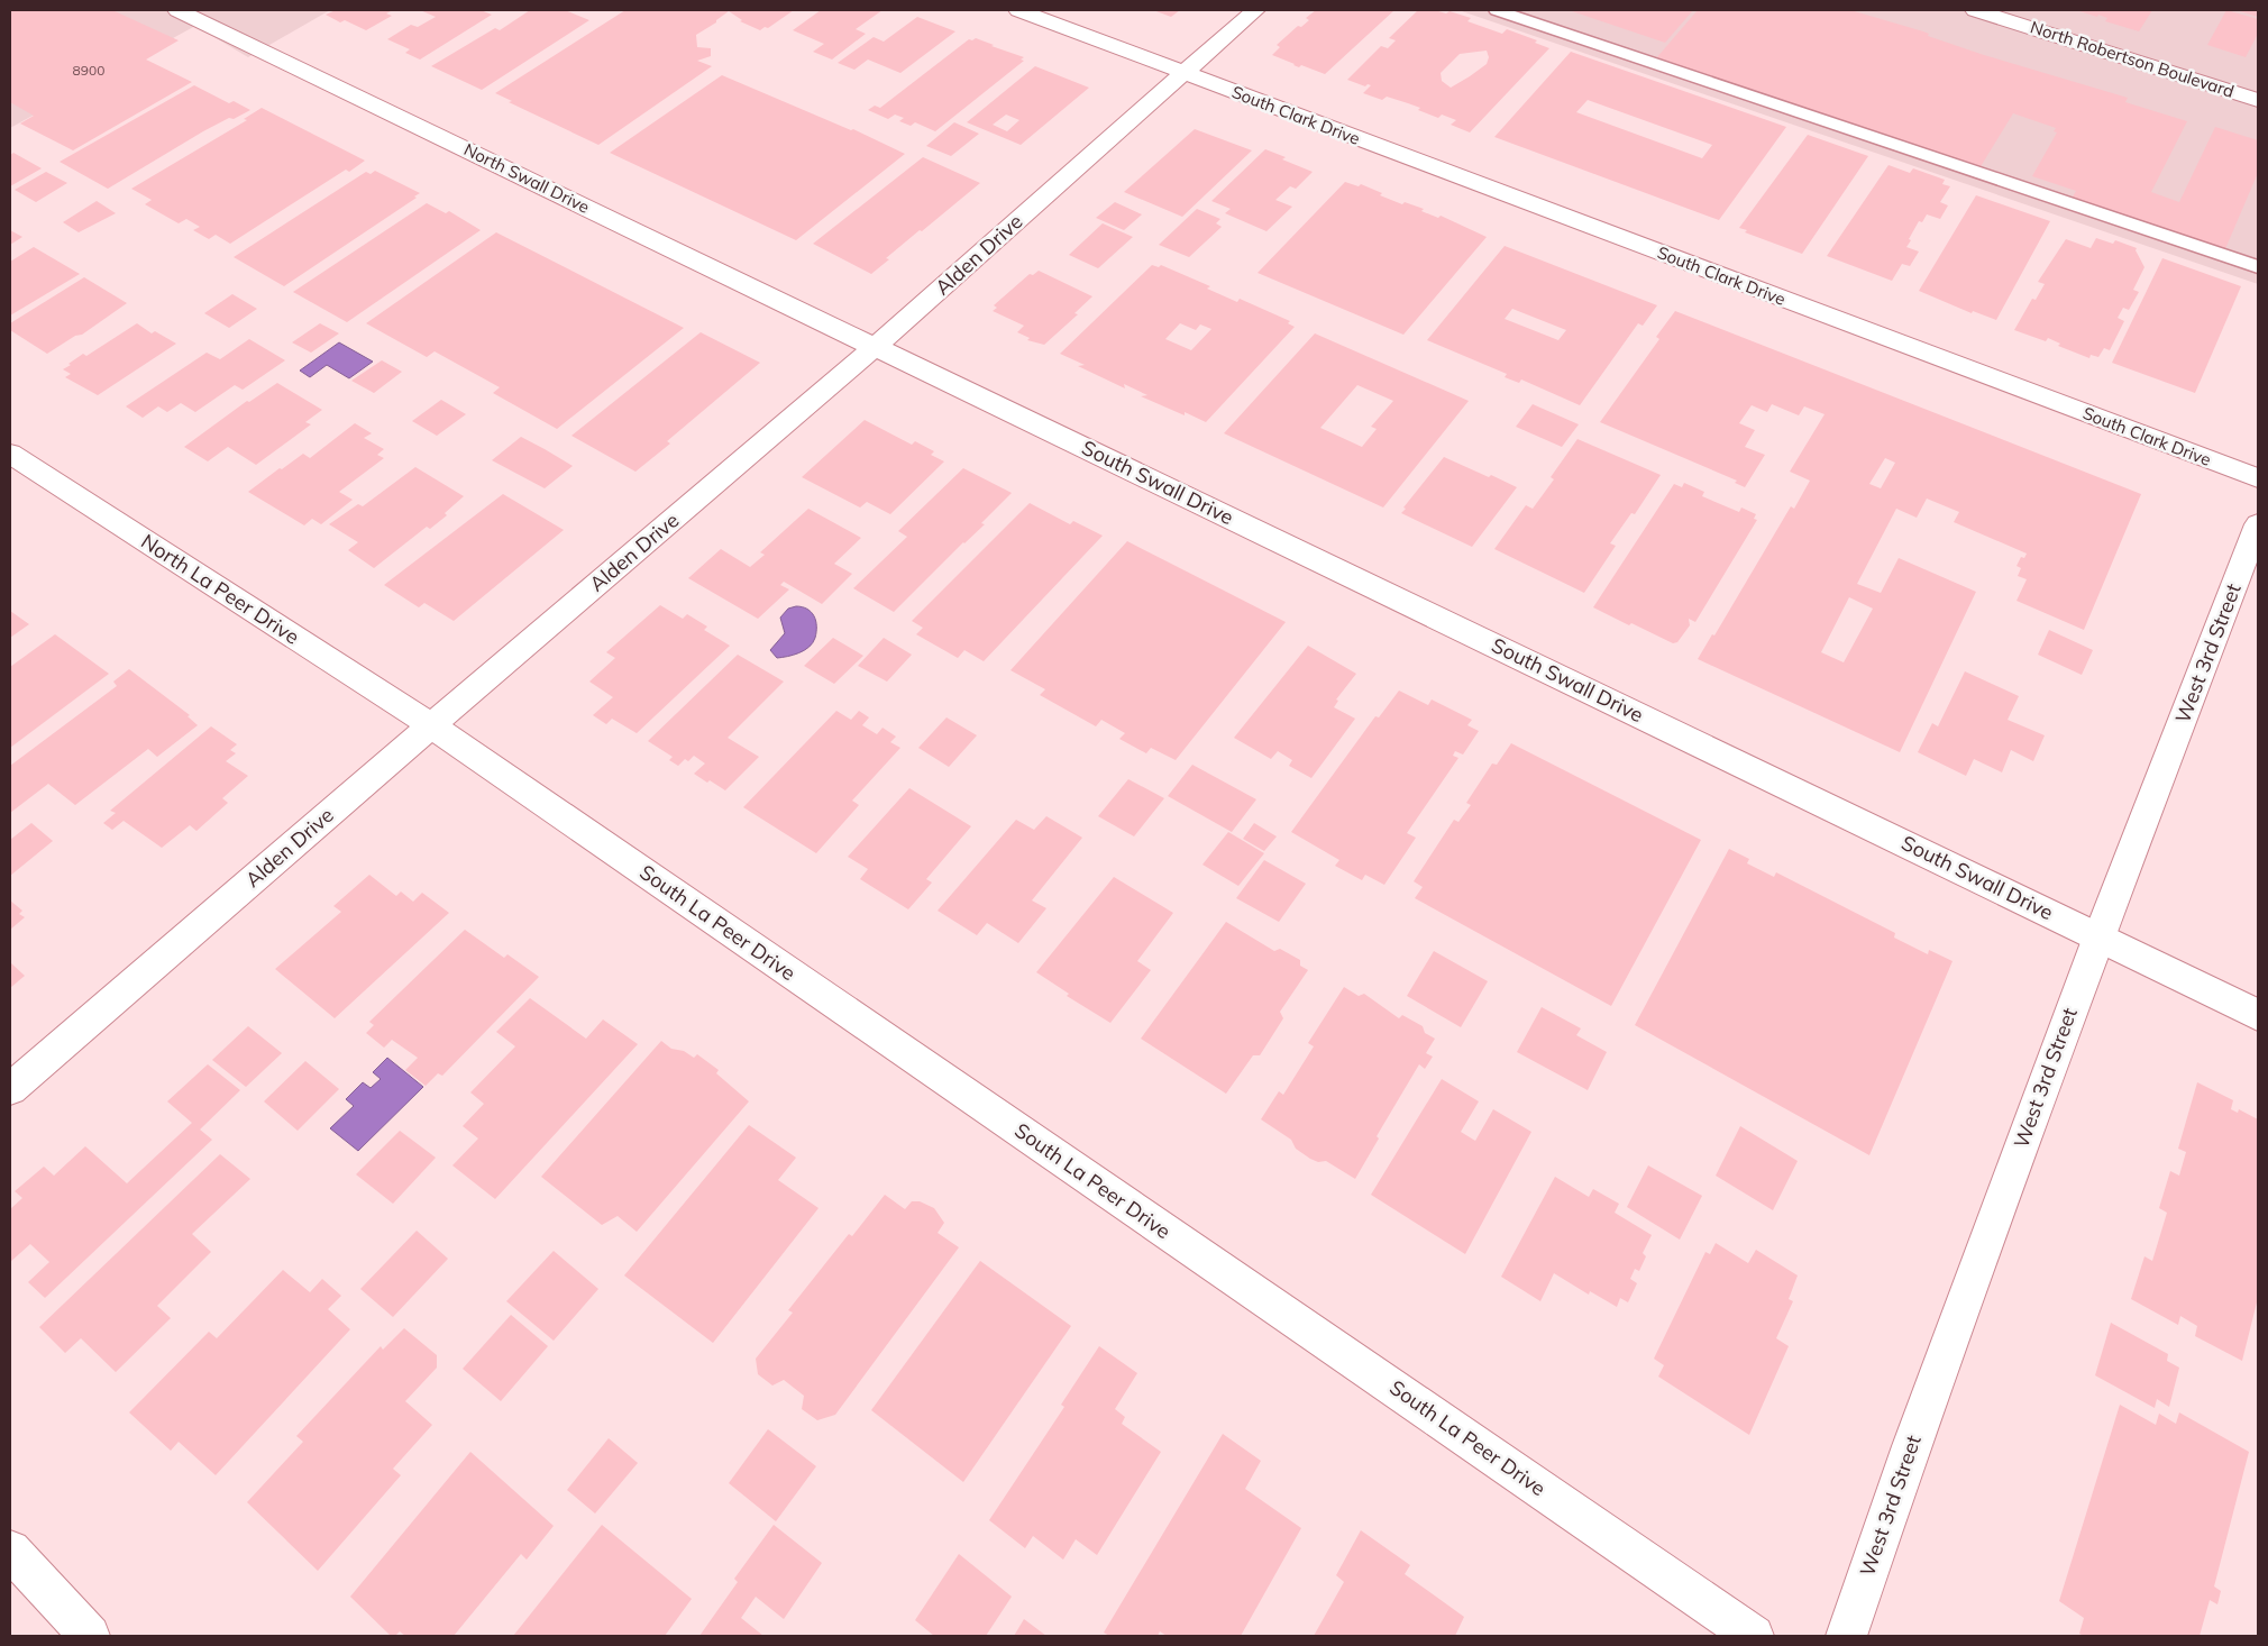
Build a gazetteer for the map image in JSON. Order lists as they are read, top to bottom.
{
  "streets": {
    "street": [
      "North Robertson Boulevard",
      "South Clark Drive",
      "North Swall Drive",
      "Alden Drive",
      "South Swall Drive",
      "North La Peer Drive",
      "West 3rd Street",
      "South La Peer Drive"
    ]
  },
  "crossings": [
    ["South Clark Drive", "Alden Drive"],
    ["North Swall Drive", "Alden Drive"],
    ["North Swall Drive", "South Swall Drive"],
    ["Alden Drive", "South Swall Drive"],
    ["Alden Drive", "North La Peer Drive"],
    ["Alden Drive", "South La Peer Drive"],
    ["South Swall Drive", "West 3rd Street"],
    ["North La Peer Drive", "South La Peer Drive"]
  ],
  "house_numbers": ["8900"]
}
